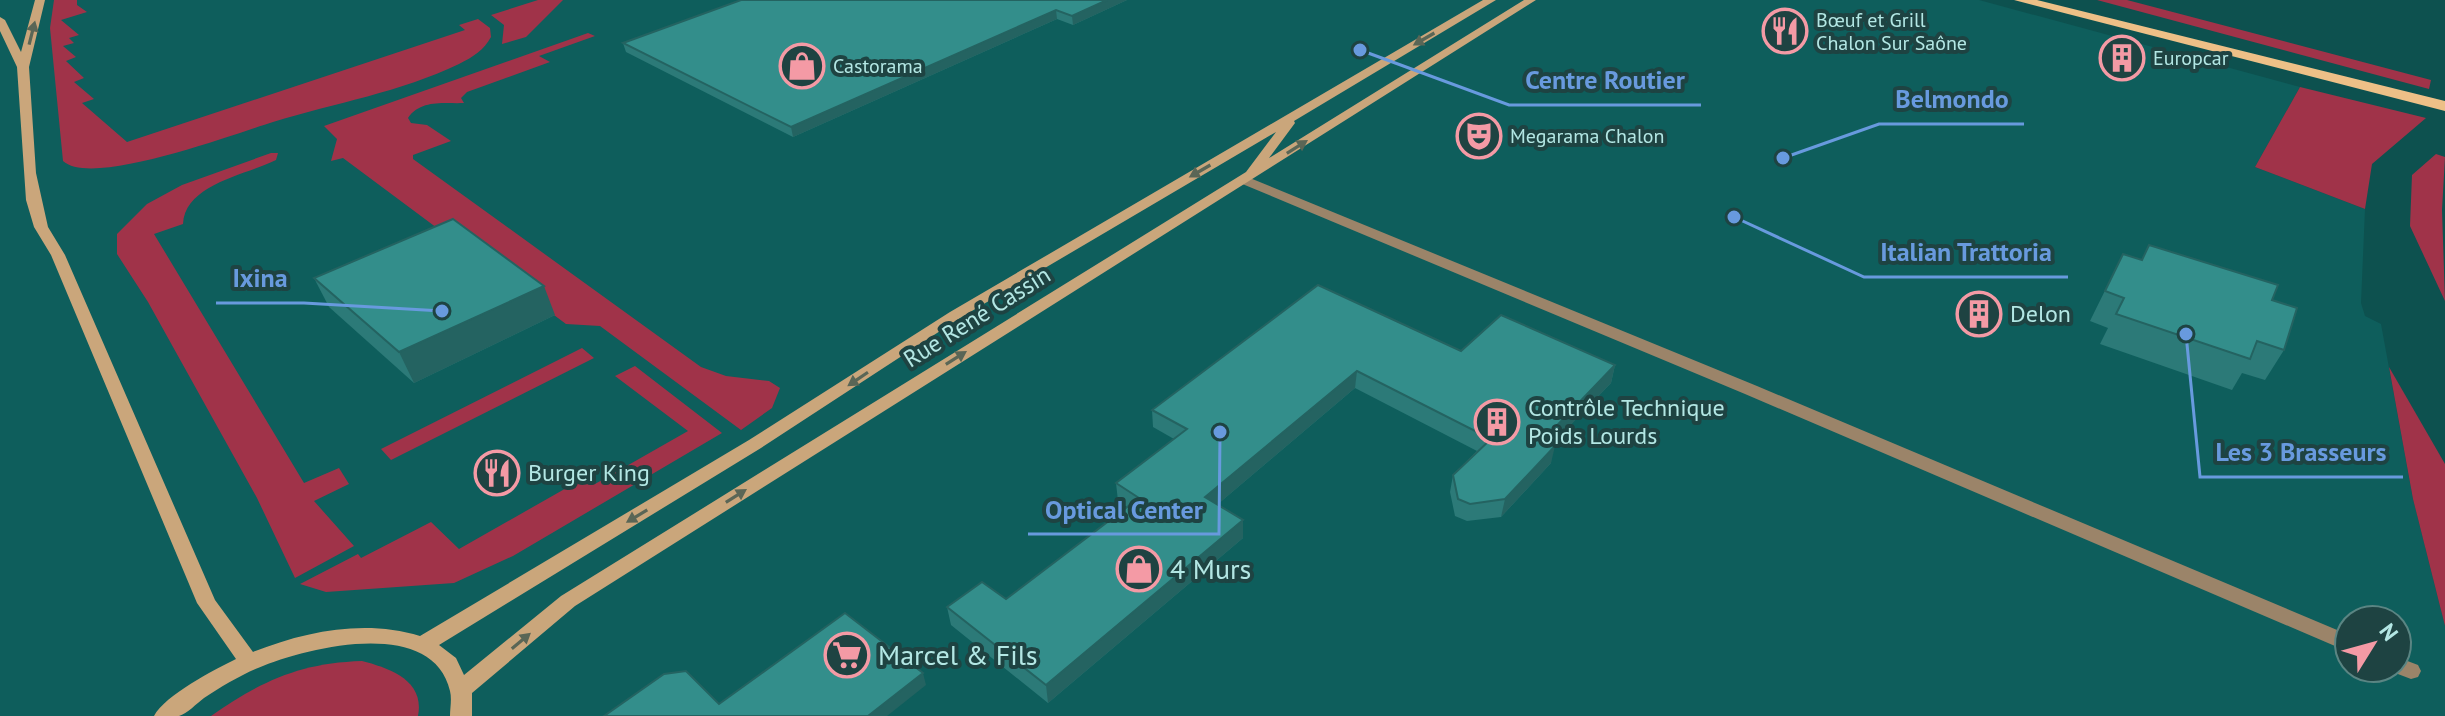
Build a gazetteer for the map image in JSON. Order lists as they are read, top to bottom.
{
  "streets": {
    "main road": ["Rue René Cassin"]
  },
  "places": {
    "restaurant": ["Bœuf et Grill Chalon Sur Saône", "Burger King"],
    "other": [
      "Centre Routier",
      "Belmondo",
      "Italian Trattoria",
      "Ixina",
      "Les 3 Brasseurs",
      "Optical Center"
    ],
    "building": ["Europcar", "Delon", "Contrôle Technique Poids Lourds"],
    "shop": ["Castorama", "4 Murs"],
    "theatre": ["Megarama Chalon"],
    "supermarket": ["Marcel & Fils"]
  },
  "north": "top right"
}
